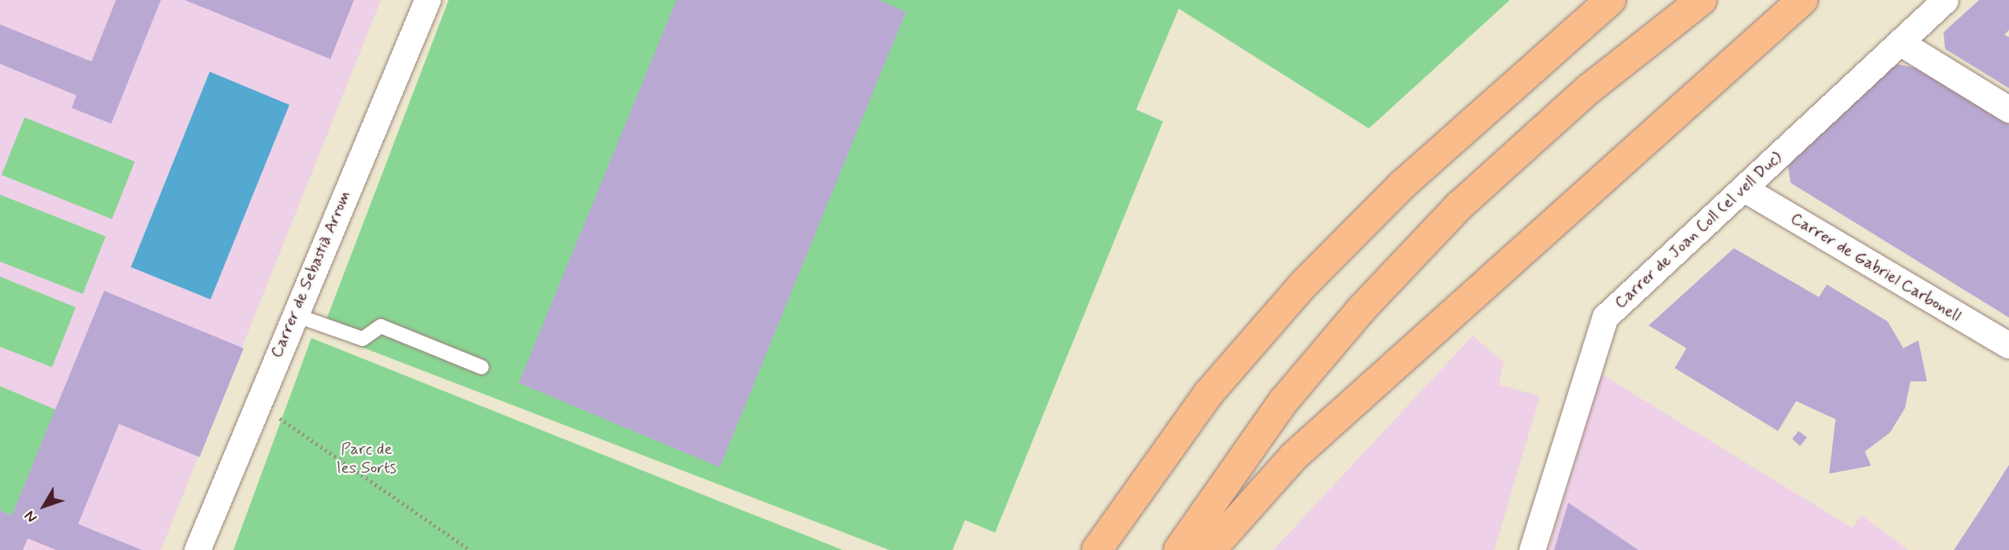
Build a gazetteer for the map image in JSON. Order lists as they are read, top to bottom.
{
  "streets": {
    "street": ["Carrer de Joan Coll (el vell Duc)", "Carrer de Gabriel Carbonell", "Carrer de Sebastià Arrom"]
  },
  "crossings": [
    ["Carrer de Joan Coll (el vell Duc)", "Carrer de Gabriel Carbonell"]
  ],
  "parks": ["Parc de les Sorts"],
  "north": "bottom left"
}
